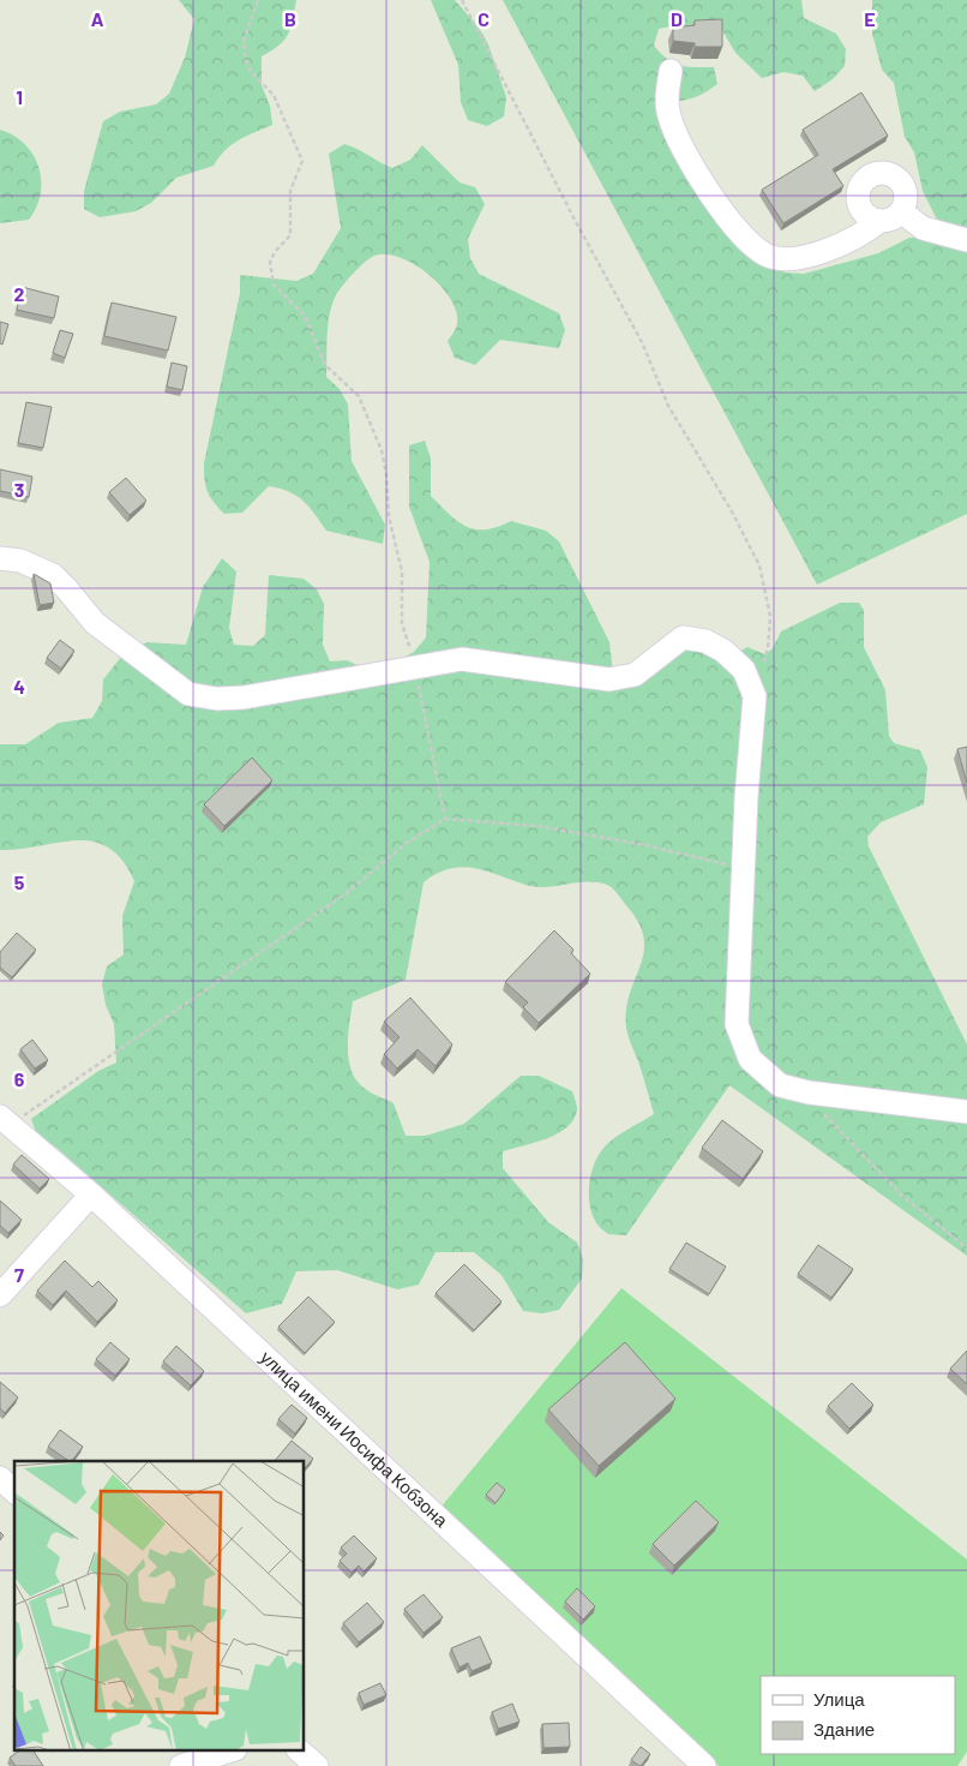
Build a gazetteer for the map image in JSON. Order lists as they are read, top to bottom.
{
  "streets": {
    "street": ["улица имени Иосифа Кобзона"]
  },
  "legend": ["Улица", "Здание"],
  "grid": {
    "columns": [
      "A",
      "B",
      "C",
      "D",
      "E"
    ],
    "rows": [
      "1",
      "2",
      "3",
      "4",
      "5",
      "6",
      "7"
    ]
  }
}
